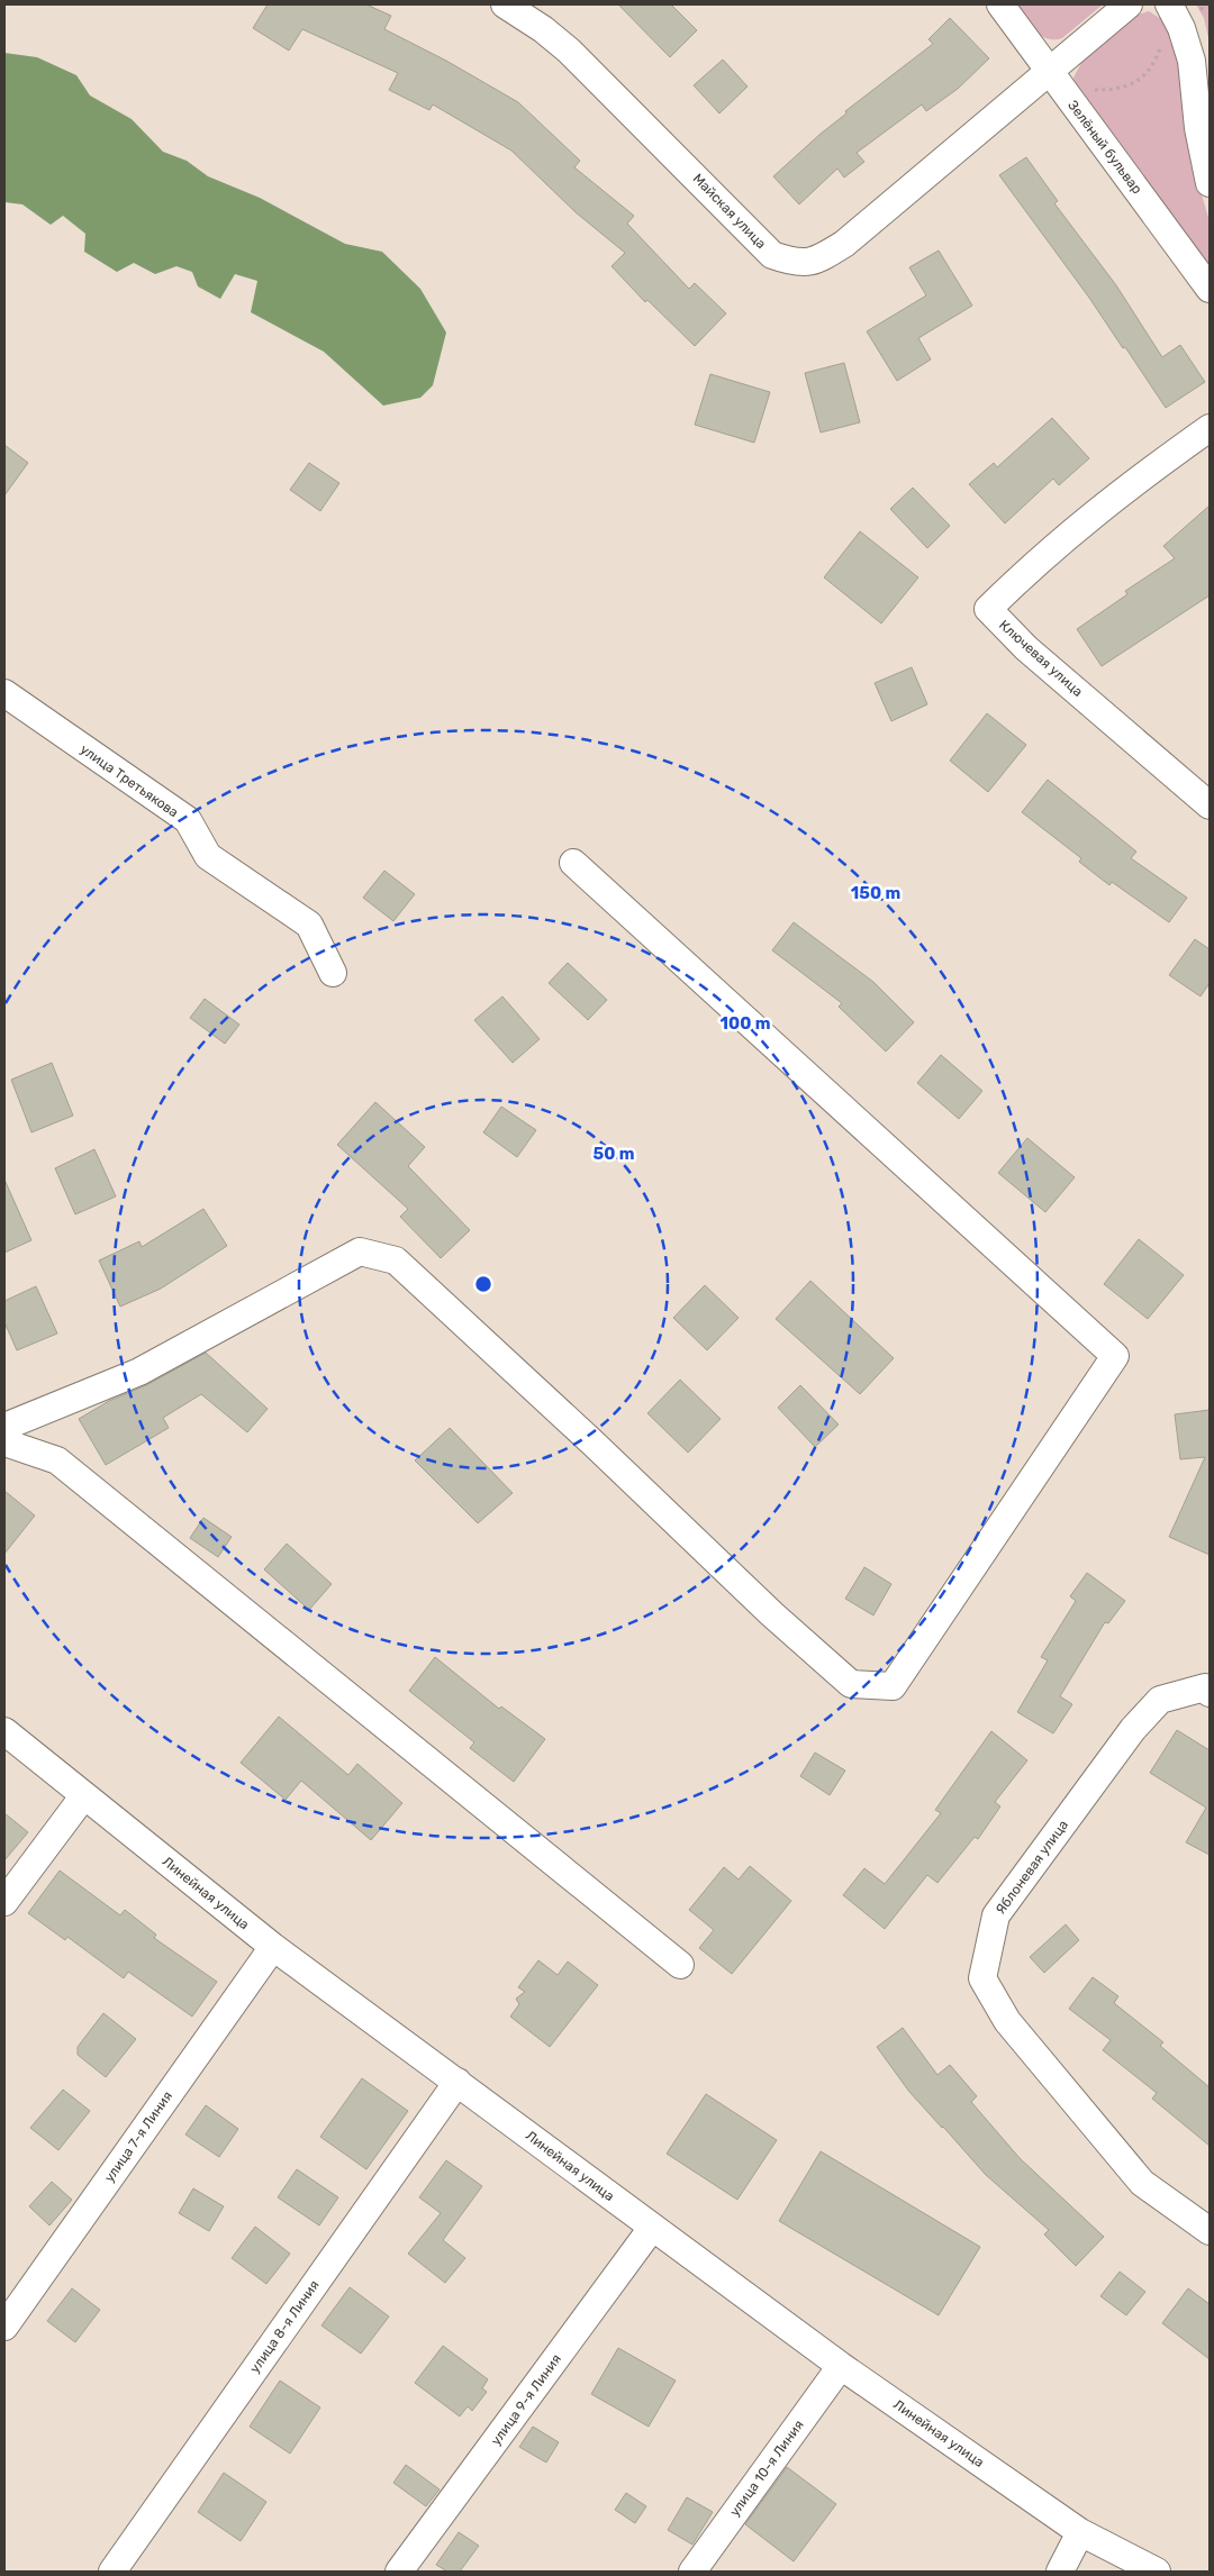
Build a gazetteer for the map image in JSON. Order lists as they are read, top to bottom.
{
  "streets": {
    "street": [
      "Зелёный бульвар",
      "Майская улица",
      "Ключевая улица",
      "улица Третьякова",
      "Яблоневая улица",
      "Линейная улица",
      "улица 7-я Линия",
      "улица 8-я Линия",
      "улица 9-я Линия",
      "улица 10-я Линия"
    ]
  },
  "crossings": [
    ["Зелёный бульвар", "Майская улица"],
    ["Линейная улица", "улица 7-я Линия"],
    ["Линейная улица", "улица 8-я Линия"],
    ["Линейная улица", "улица 9-я Линия"],
    ["Линейная улица", "улица 10-я Линия"]
  ],
  "rings": ["150 m", "100 m", "50 m"]
}
